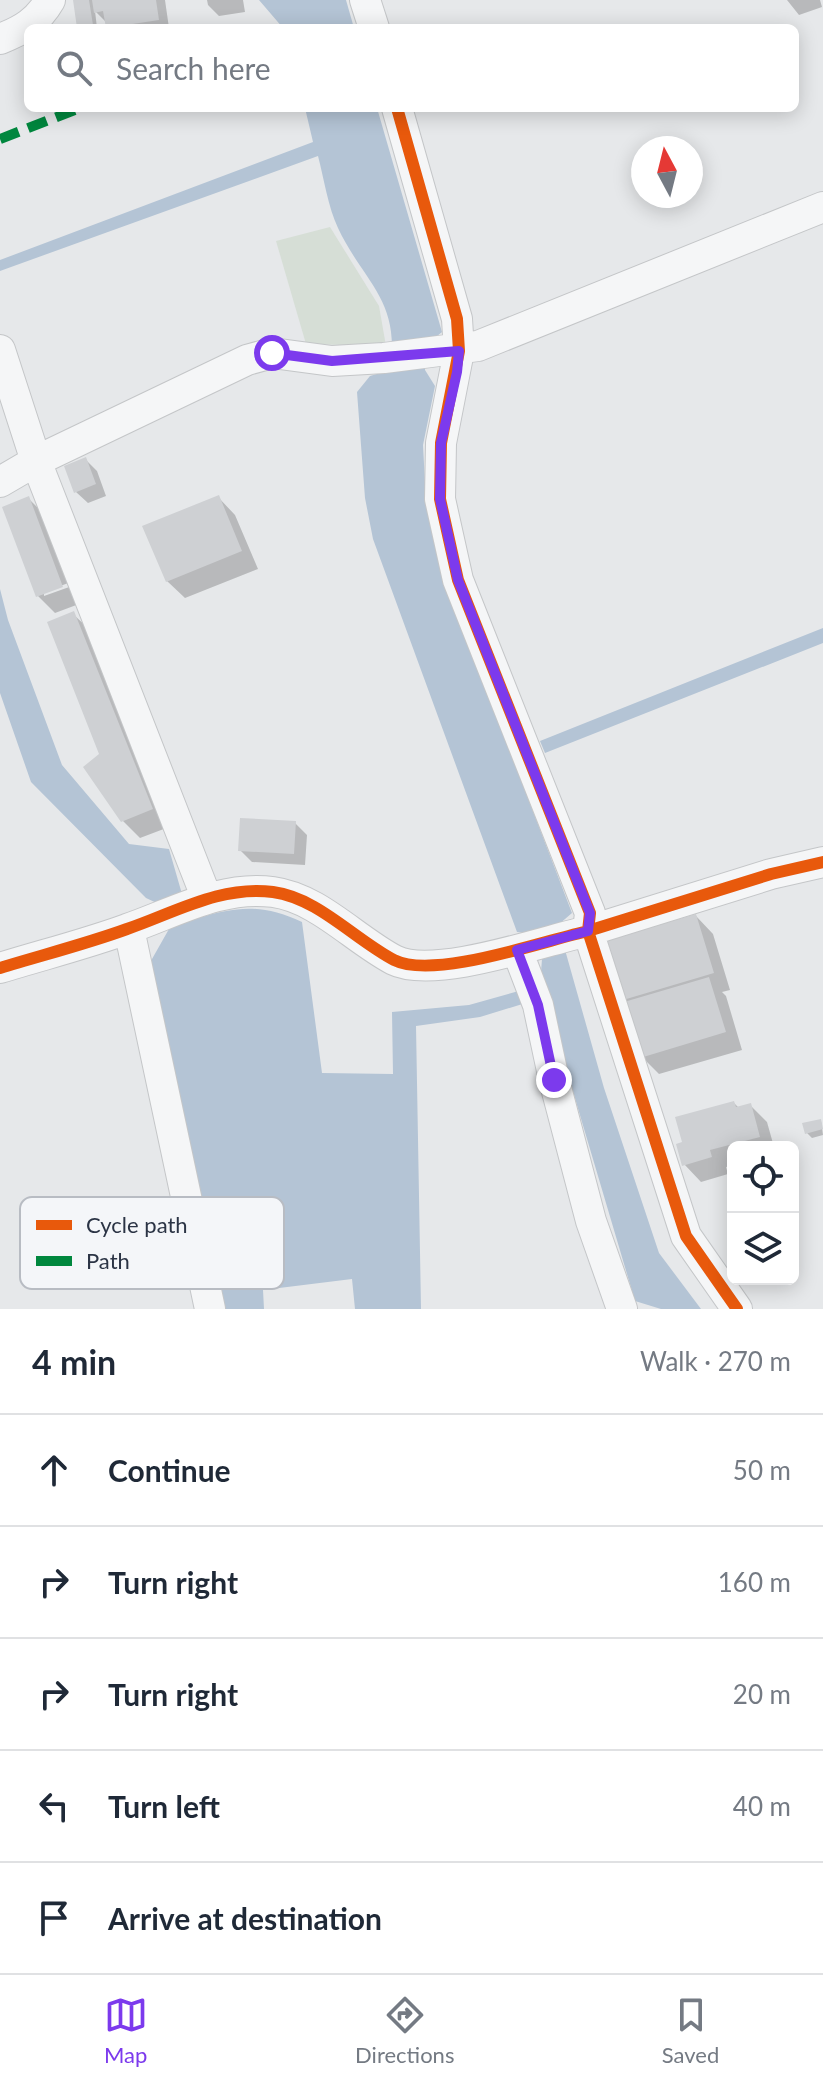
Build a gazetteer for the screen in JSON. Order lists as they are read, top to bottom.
{
  "legend": ["Cycle path", "Path"],
  "north": "top",
  "page": {
    "search": "Search here",
    "heading": ["4 min", "Walk · 270 m"],
    "list": [
      ["Continue", "50 m"],
      ["Turn right", "160 m"],
      ["Turn right", "20 m"],
      ["Turn left", "40 m"],
      "Arrive at destination"
    ],
    "nav": ["Map", "Directions", "Saved"]
  }
}
